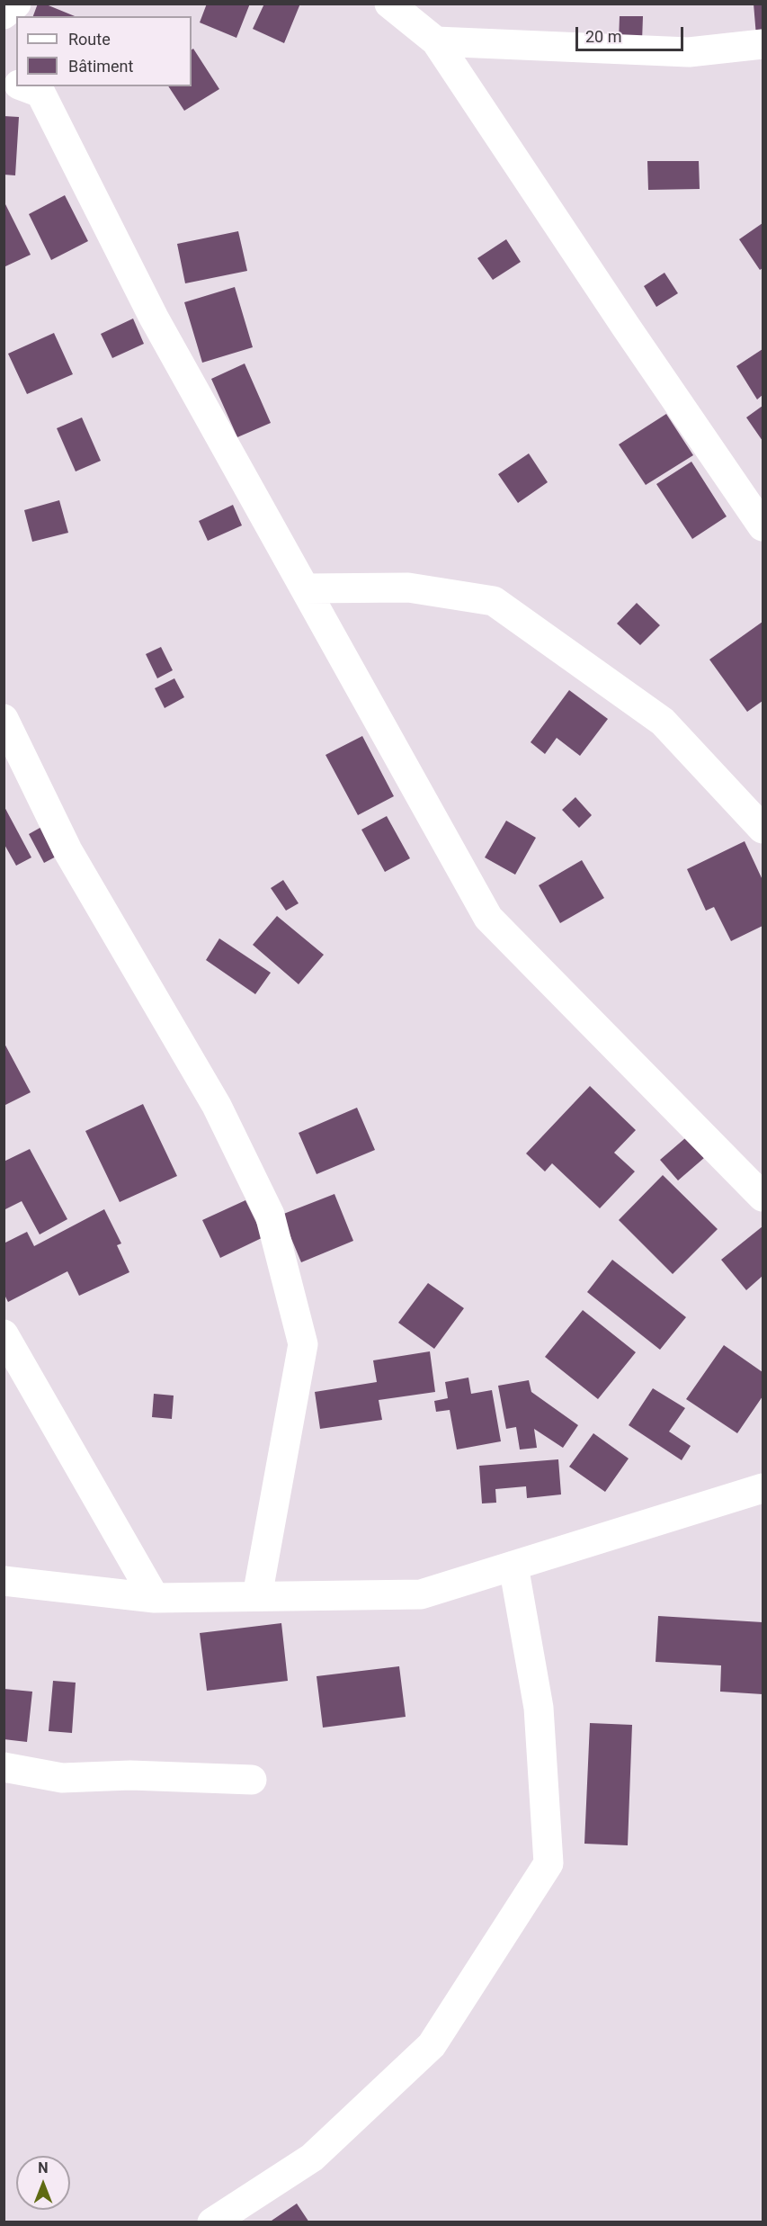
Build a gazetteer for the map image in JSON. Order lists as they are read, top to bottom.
{
  "legend": ["Route", "Bâtiment"],
  "scale_bar": "20 m",
  "north": "top"
}
